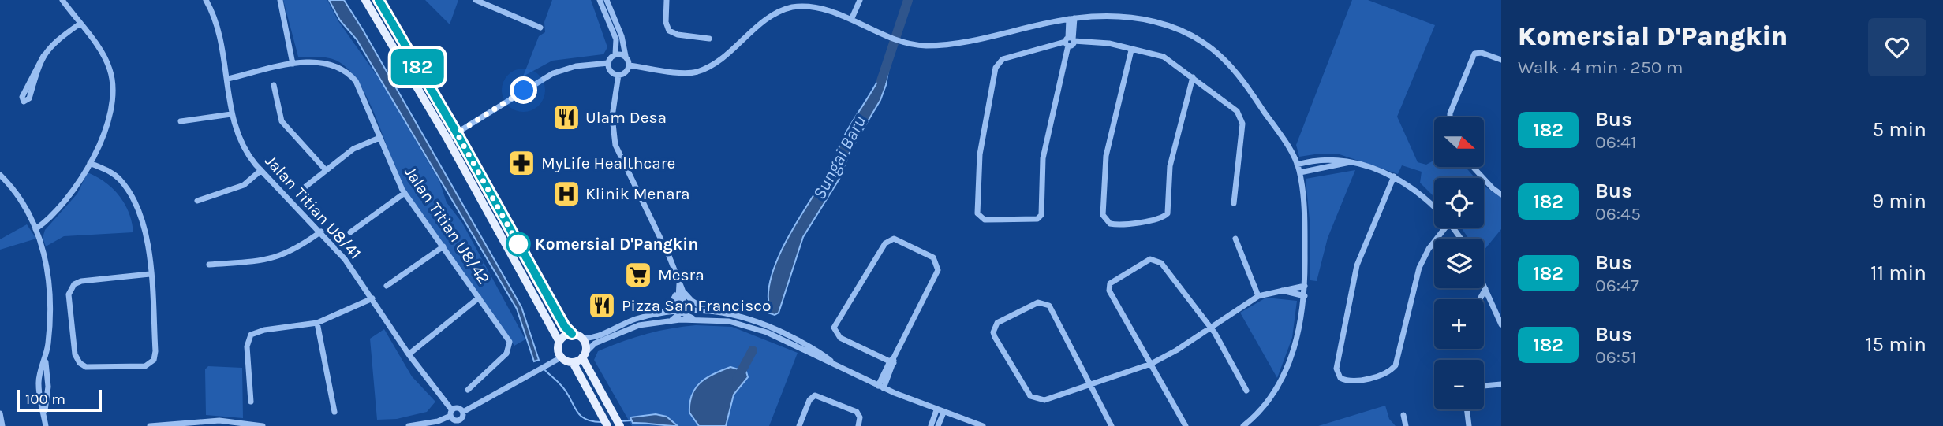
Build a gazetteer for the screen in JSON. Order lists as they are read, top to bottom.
{
  "streets": {
    "street": ["Jalan Titian U8/41", "Jalan Titian U8/42"]
  },
  "crossings": [
    ["Jalan Titian U8/41", "Jalan Titian U8/42"]
  ],
  "water": ["Sungai Baru"],
  "places": {
    "restaurant": ["Ulam Desa", "Pizza San Francisco"],
    "pharmacy": ["MyLife Healthcare"],
    "hospital": ["Klinik Menara"],
    "other": ["Komersial D'Pangkin"],
    "supermarket": ["Mesra"]
  },
  "lines": ["bus line 182"],
  "scale_bar": "100 m",
  "north": "right",
  "page": {
    "on_map": "182",
    "heading": ["Komersial D'Pangkin", "Walk · 4 min · 250 m"],
    "list": [
      {
        "mark": "182",
        "name": "Bus",
        "note": "06:41",
        "value": "5 min"
      },
      {
        "mark": "182",
        "name": "Bus",
        "note": "06:45",
        "value": "9 min"
      },
      {
        "mark": "182",
        "name": "Bus",
        "note": "06:47",
        "value": "11 min"
      },
      {
        "mark": "182",
        "name": "Bus",
        "note": "06:51",
        "value": "15 min"
      }
    ],
    "map_buttons": ["+", "−"],
    "scale": "100 m"
  }
}
